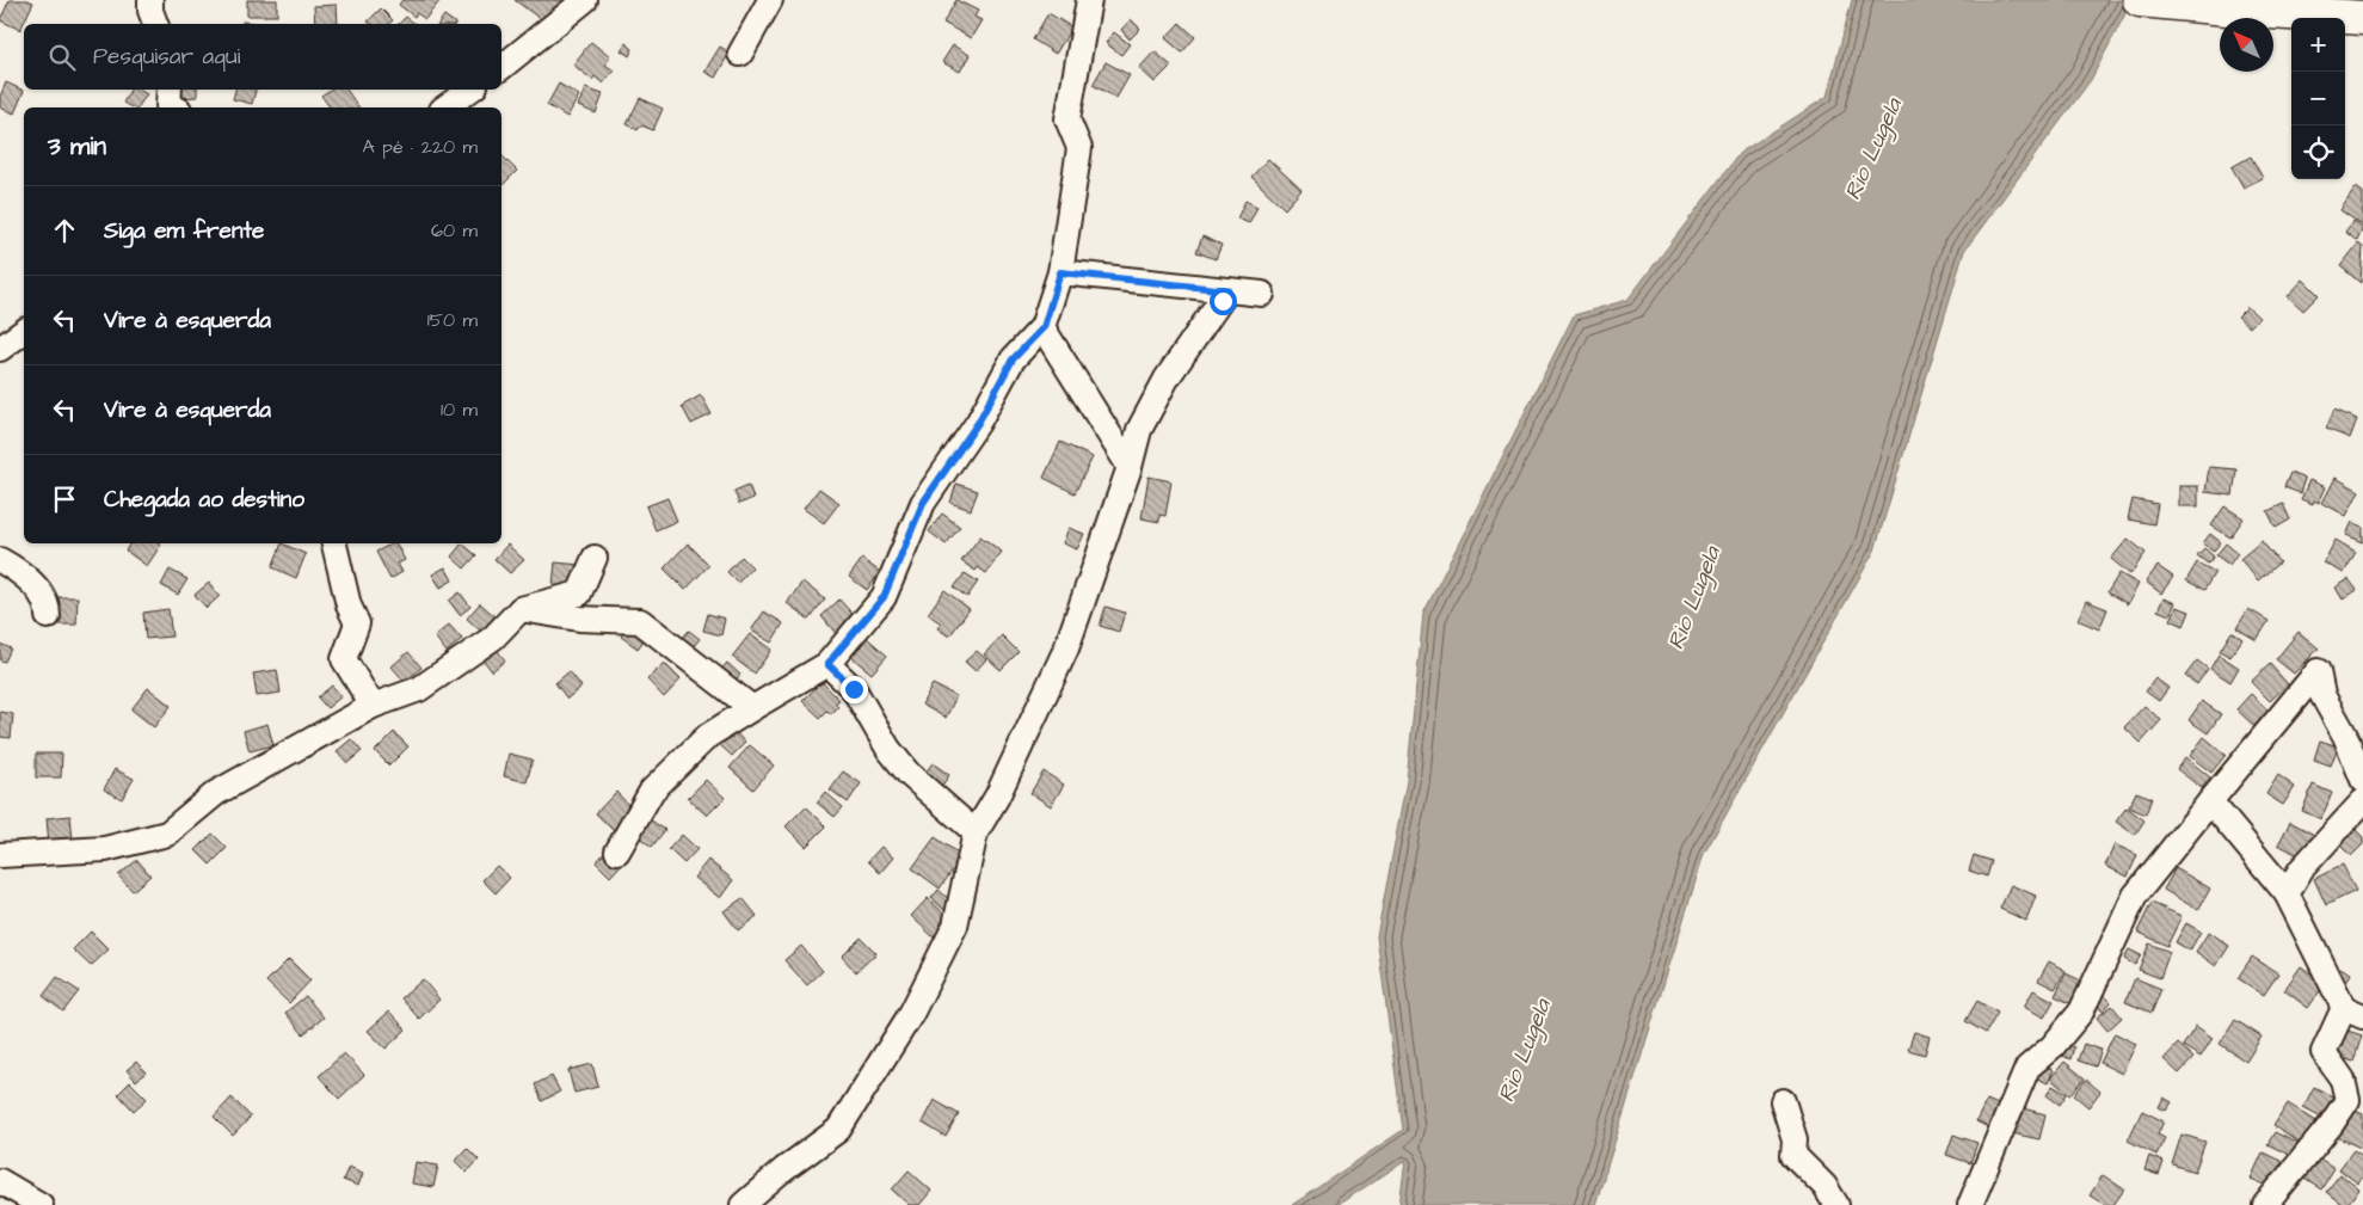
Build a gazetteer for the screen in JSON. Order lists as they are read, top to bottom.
{
  "water": ["Rio Lugela"],
  "north": "top left",
  "page": {
    "map_buttons": ["+", "−"],
    "search": "Pesquisar aqui",
    "heading": ["3 min", "A pé · 220 m"],
    "list": [
      ["Siga em frente", "60 m"],
      ["Vire à esquerda", "150 m"],
      ["Vire à esquerda", "10 m"],
      "Chegada ao destino"
    ]
  }
}
